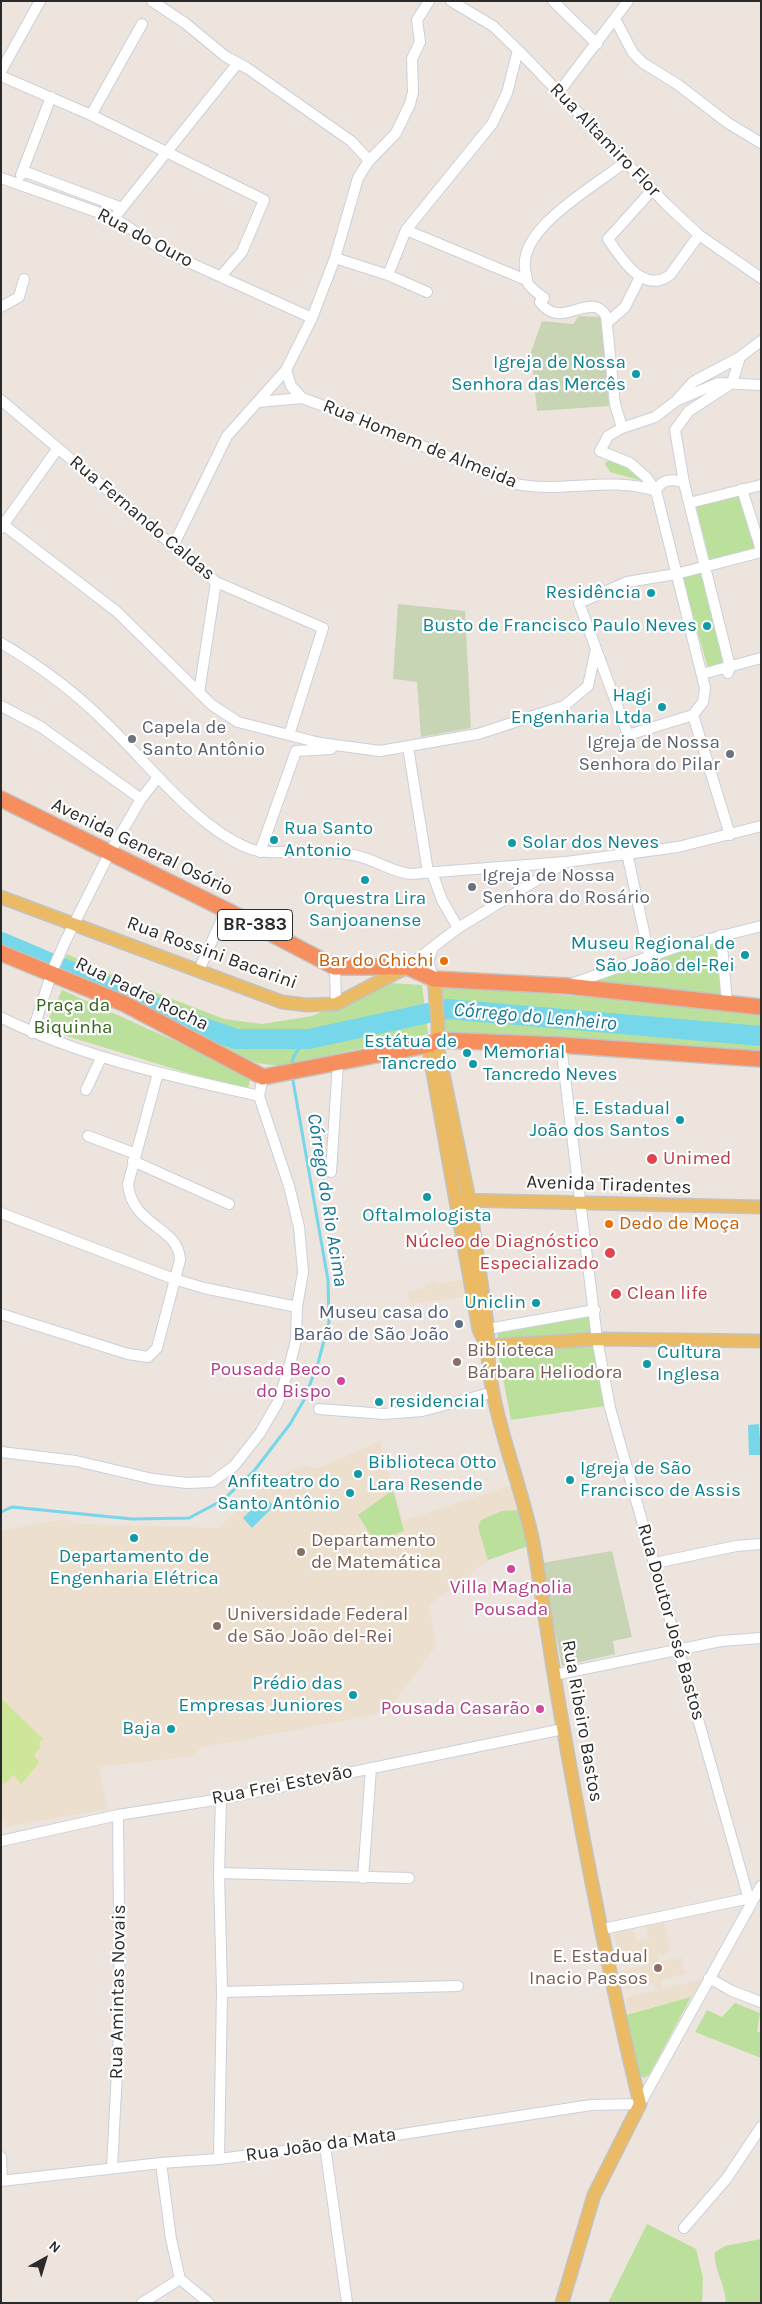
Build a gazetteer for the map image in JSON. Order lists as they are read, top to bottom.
{
  "streets": {
    "highway": ["Avenida General Osório", "BR-383", "Rua Padre Rocha"],
    "main road": ["Rua Rossini Bacarini", "Avenida Tiradentes", "Rua Ribeiro Bastos"],
    "street": [
      "Rua Altamiro Flor",
      "Rua do Ouro",
      "Rua Homem de Almeida",
      "Rua Fernando Caldas",
      "Rua Doutor José Bastos",
      "Rua Frei Estevão",
      "Rua Amintas Novais",
      "Rua João da Mata"
    ]
  },
  "crossings": [
    ["Avenida General Osório", "BR-383"],
    ["Avenida General Osório", "Rua Rossini Bacarini"],
    ["Avenida Tiradentes", "Rua Doutor José Bastos"],
    ["Rua Ribeiro Bastos", "Rua Frei Estevão"],
    ["Rua Ribeiro Bastos", "Rua João da Mata"],
    ["Rua Frei Estevão", "Rua Amintas Novais"],
    ["Rua Amintas Novais", "Rua João da Mata"]
  ],
  "water": ["Córrego do Lenheiro", "Córrego do Rio Acima"],
  "parks": ["Praça da Biquinha"],
  "places": [
    "Igreja de Nossa Senhora das Mercês",
    "Residência",
    "Busto de Francisco Paulo Neves",
    "Hagi Engenharia Ltda",
    "Capela de Santo Antônio",
    "Igreja de Nossa Senhora do Pilar",
    "Rua Santo Antonio",
    "Solar dos Neves",
    "Orquestra Lira Sanjoanense",
    "Igreja de Nossa Senhora do Rosário",
    "Museu Regional de São João del-Rei",
    "Bar do Chichi",
    "Estátua de Tancredo",
    "Memorial Tancredo Neves",
    "E. Estadual João dos Santos",
    "Unimed",
    "Oftalmologista",
    "Dedo de Moça",
    "Núcleo de Diagnóstico Especializado",
    "Clean life",
    "Uniclin",
    "Museu casa do Barão de São João",
    "Biblioteca Bárbara Heliodora",
    "Cultura Inglesa",
    "Pousada Beco do Bispo",
    "residencial",
    "Biblioteca Otto Lara Resende",
    "Igreja de São Francisco de Assis",
    "Anfiteatro do Santo Antônio",
    "Departamento de Engenharia Elétrica",
    "Departamento de Matemática",
    "Villa Magnolia Pousada",
    "Universidade Federal de São João del-Rei",
    "Prédio das Empresas Juniores",
    "Pousada Casarão",
    "Baja",
    "E. Estadual Inacio Passos"
  ],
  "north": "top right"
}
